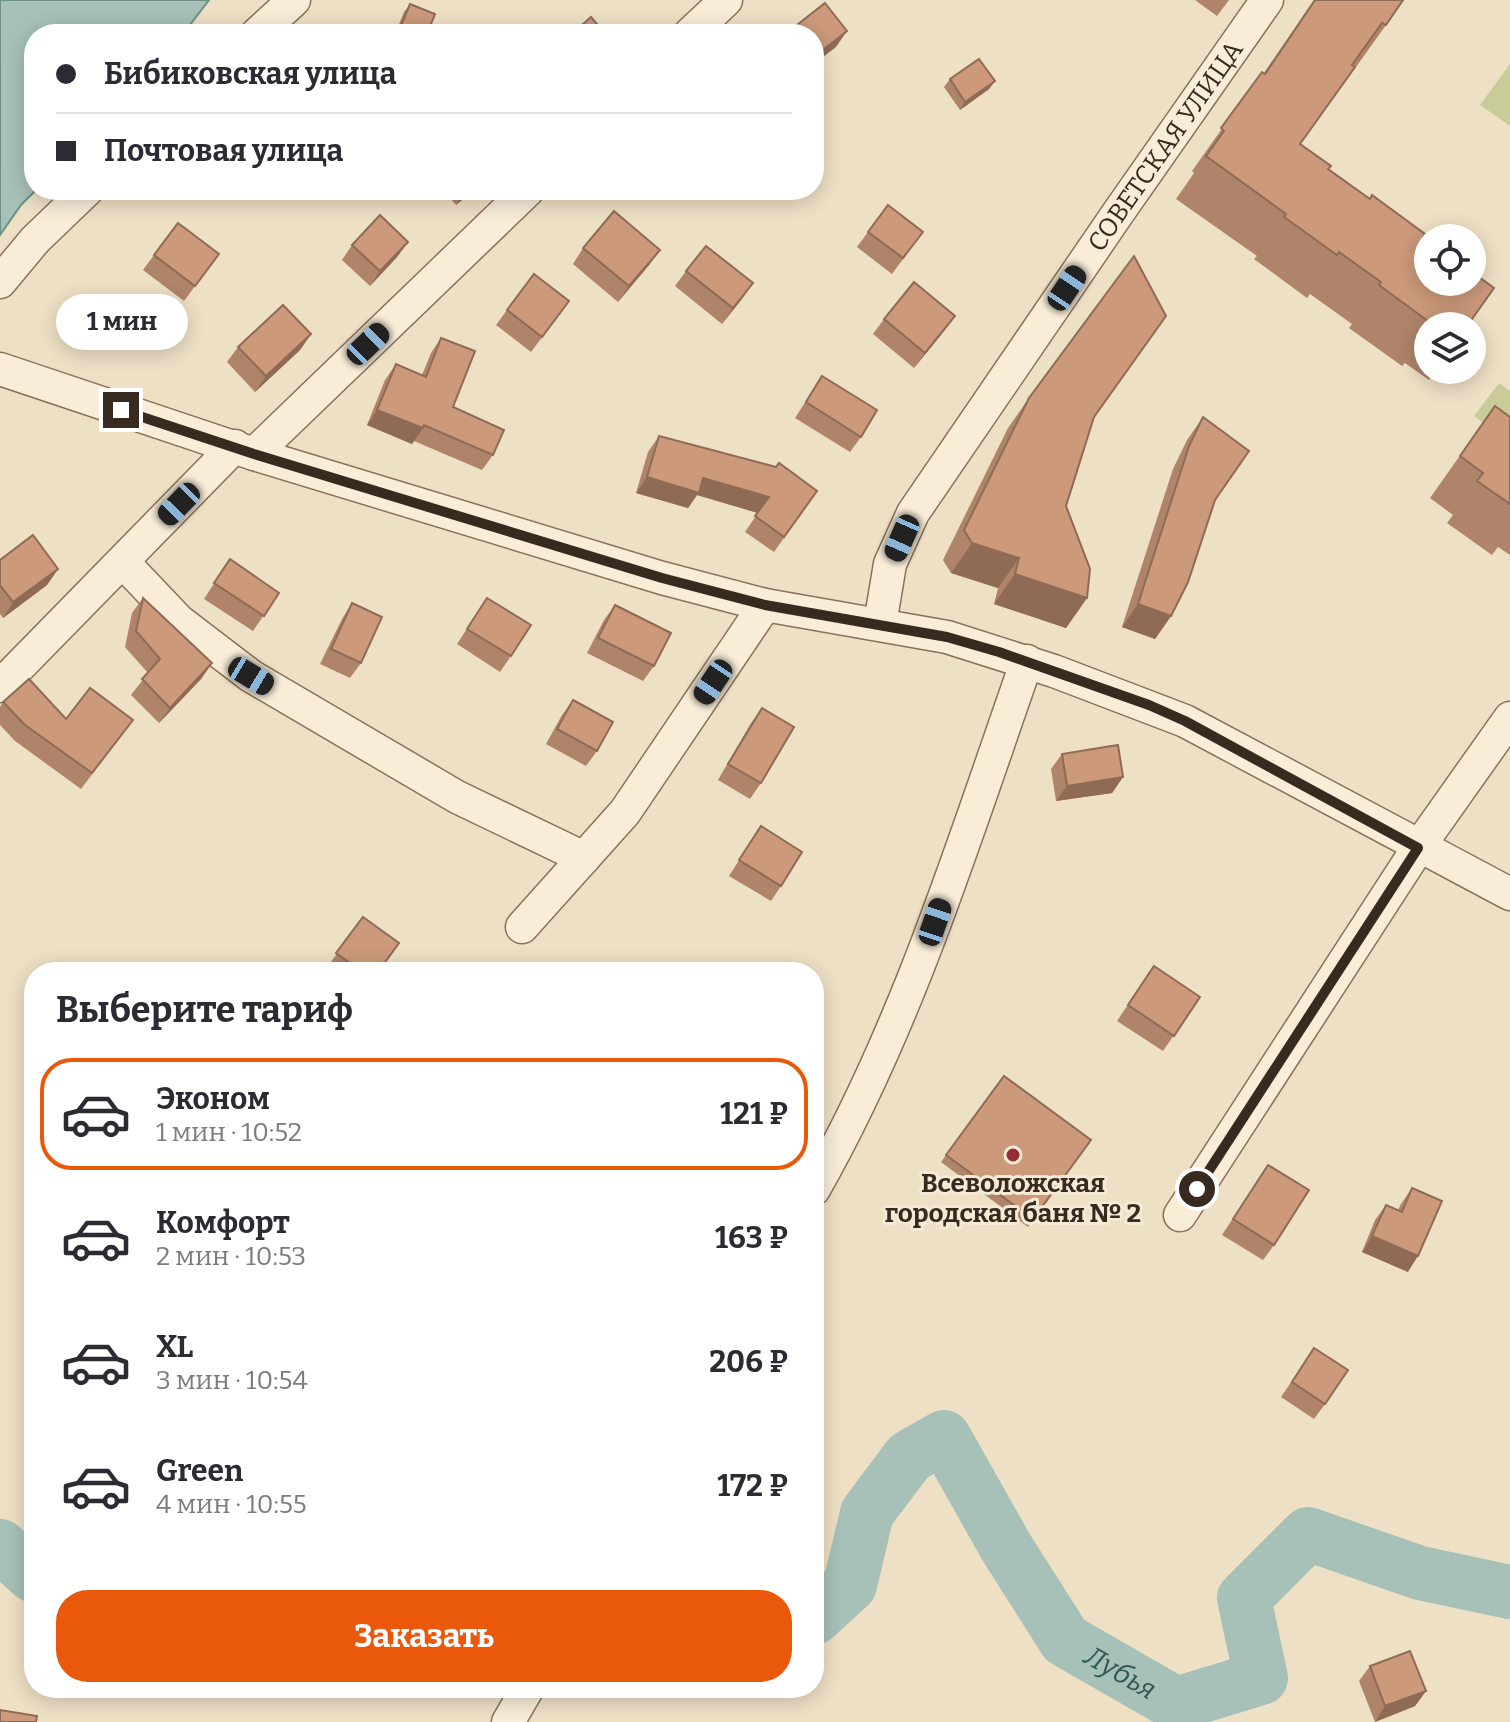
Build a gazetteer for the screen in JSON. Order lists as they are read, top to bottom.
{
  "streets": {
    "street": ["СОВЕТСКАЯ УЛИЦА"]
  },
  "water": ["Лубья"],
  "places": ["Всеволожская городская баня № 2"],
  "page": {
    "banner": ["Бибиковская улица", "Почтовая улица"],
    "bubble": "1 мин",
    "heading": "Выберите тариф",
    "list": [
      {
        "name": "Эконом",
        "note": "1 мин · 10:52",
        "value": "121 ₽"
      },
      {
        "name": "Комфорт",
        "note": "2 мин · 10:53",
        "value": "163 ₽"
      },
      {
        "name": "XL",
        "note": "3 мин · 10:54",
        "value": "206 ₽"
      },
      {
        "name": "Green",
        "note": "4 мин · 10:55",
        "value": "172 ₽"
      }
    ],
    "buttons": "Заказать"
  }
}
